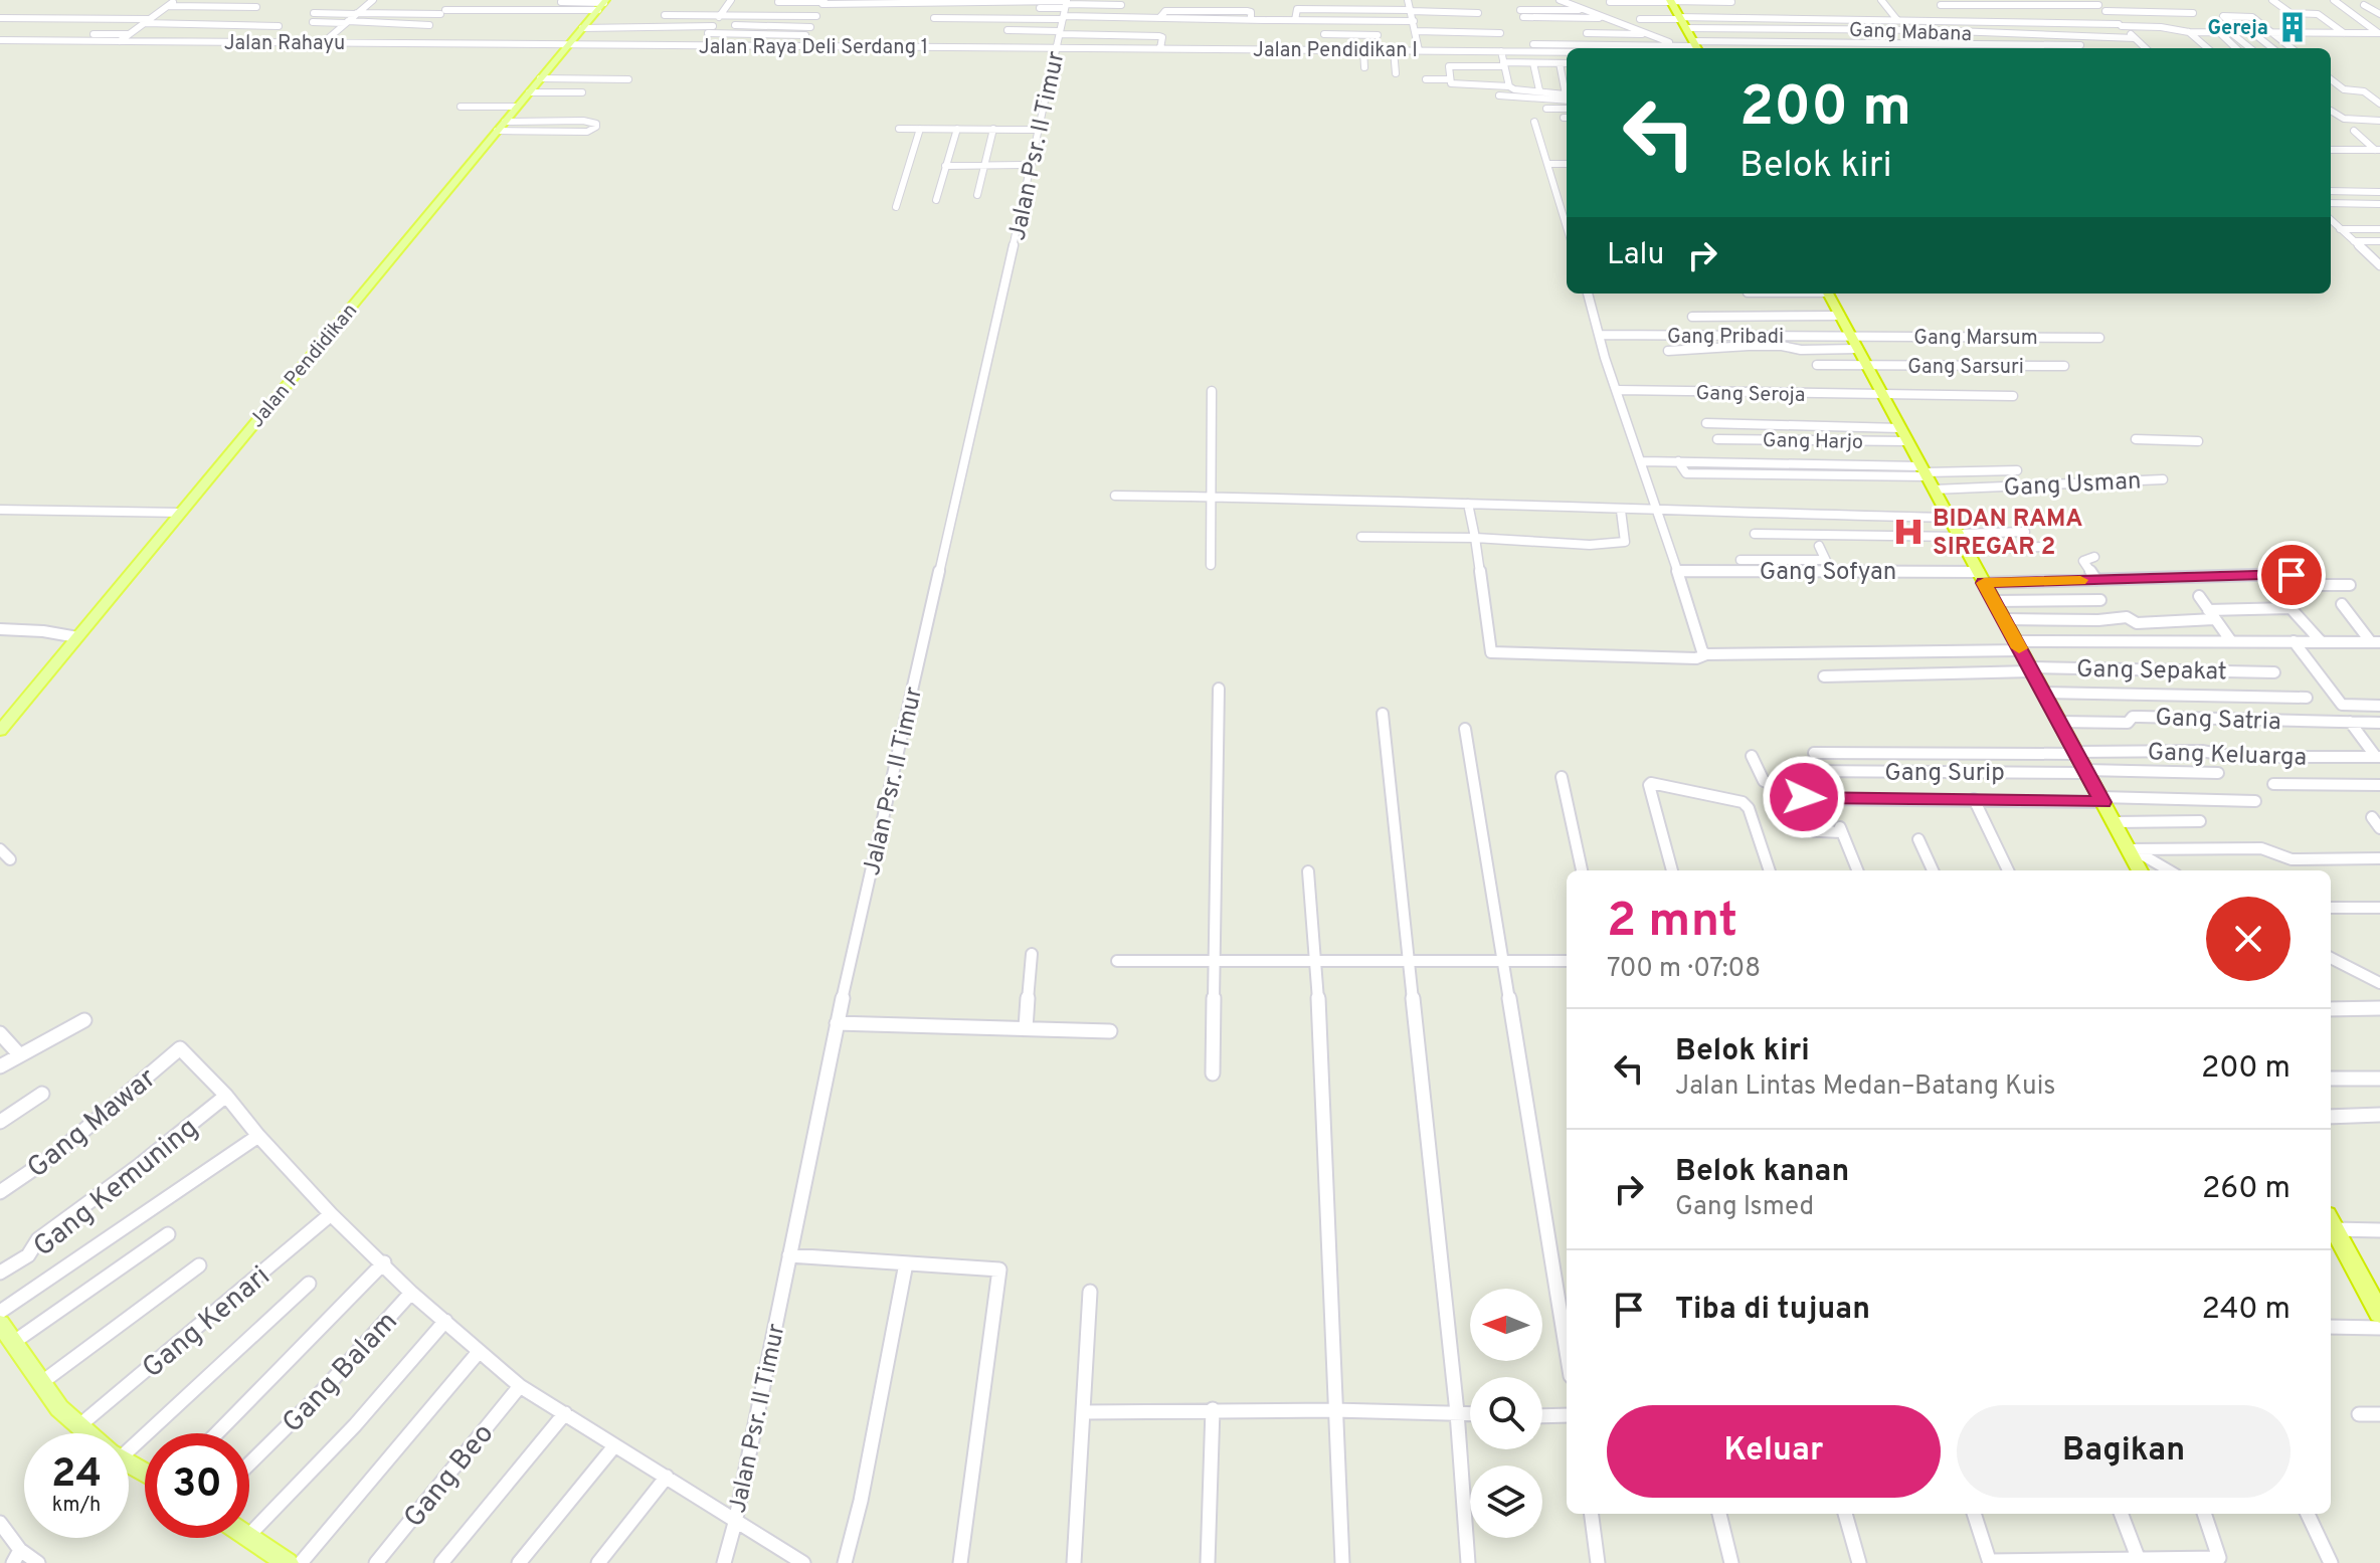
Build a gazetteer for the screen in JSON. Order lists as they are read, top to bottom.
{
  "streets": {
    "main road": ["Jalan Pendidikan"],
    "street": [
      "Gang Mabana",
      "Jalan Rahayu",
      "Jalan Raya Deli Serdang 1",
      "Jalan Pendidikan I",
      "Jalan Psr. II Timur",
      "Gang Pribadi",
      "Gang Marsum",
      "Gang Sarsuri",
      "Gang Seroja",
      "Gang Harjo",
      "Gang Usman",
      "Gang Sofyan",
      "Gang Sepakat",
      "Gang Satria",
      "Gang Keluarga",
      "Gang Surip",
      "Gang Mawar",
      "Gang Kemuning",
      "Gang Kenari",
      "Gang Balam",
      "Gang Beo"
    ]
  },
  "crossings": [
    ["Jalan Rahayu", "Jalan Raya Deli Serdang 1"],
    ["Jalan Rahayu", "Jalan Pendidikan"],
    ["Jalan Raya Deli Serdang 1", "Jalan Pendidikan I"],
    ["Jalan Raya Deli Serdang 1", "Jalan Psr. II Timur"],
    ["Jalan Raya Deli Serdang 1", "Jalan Pendidikan"],
    ["Jalan Pendidikan I", "Jalan Psr. II Timur"],
    ["Gang Pribadi", "Gang Marsum"],
    ["Gang Mawar", "Gang Kemuning"]
  ],
  "places": {
    "building": ["Gereja"],
    "hospital": ["BIDAN RAMA SIREGAR 2"]
  },
  "north": "left",
  "page": {
    "turn": ["200 m", "Belok kiri"],
    "then": "Lalu",
    "heading": ["2 mnt", "700 m · 07:08"],
    "list": [
      {
        "name": "Belok kiri",
        "note": "Jalan Lintas Medan–Batang Kuis",
        "value": "200 m"
      },
      {
        "name": "Belok kanan",
        "note": "Gang Ismed",
        "value": "260 m"
      },
      {
        "name": "Tiba di tujuan",
        "value": "240 m"
      }
    ],
    "buttons": ["Keluar", "Bagikan"],
    "speed": "24 km/h",
    "limit": "30"
  }
}
